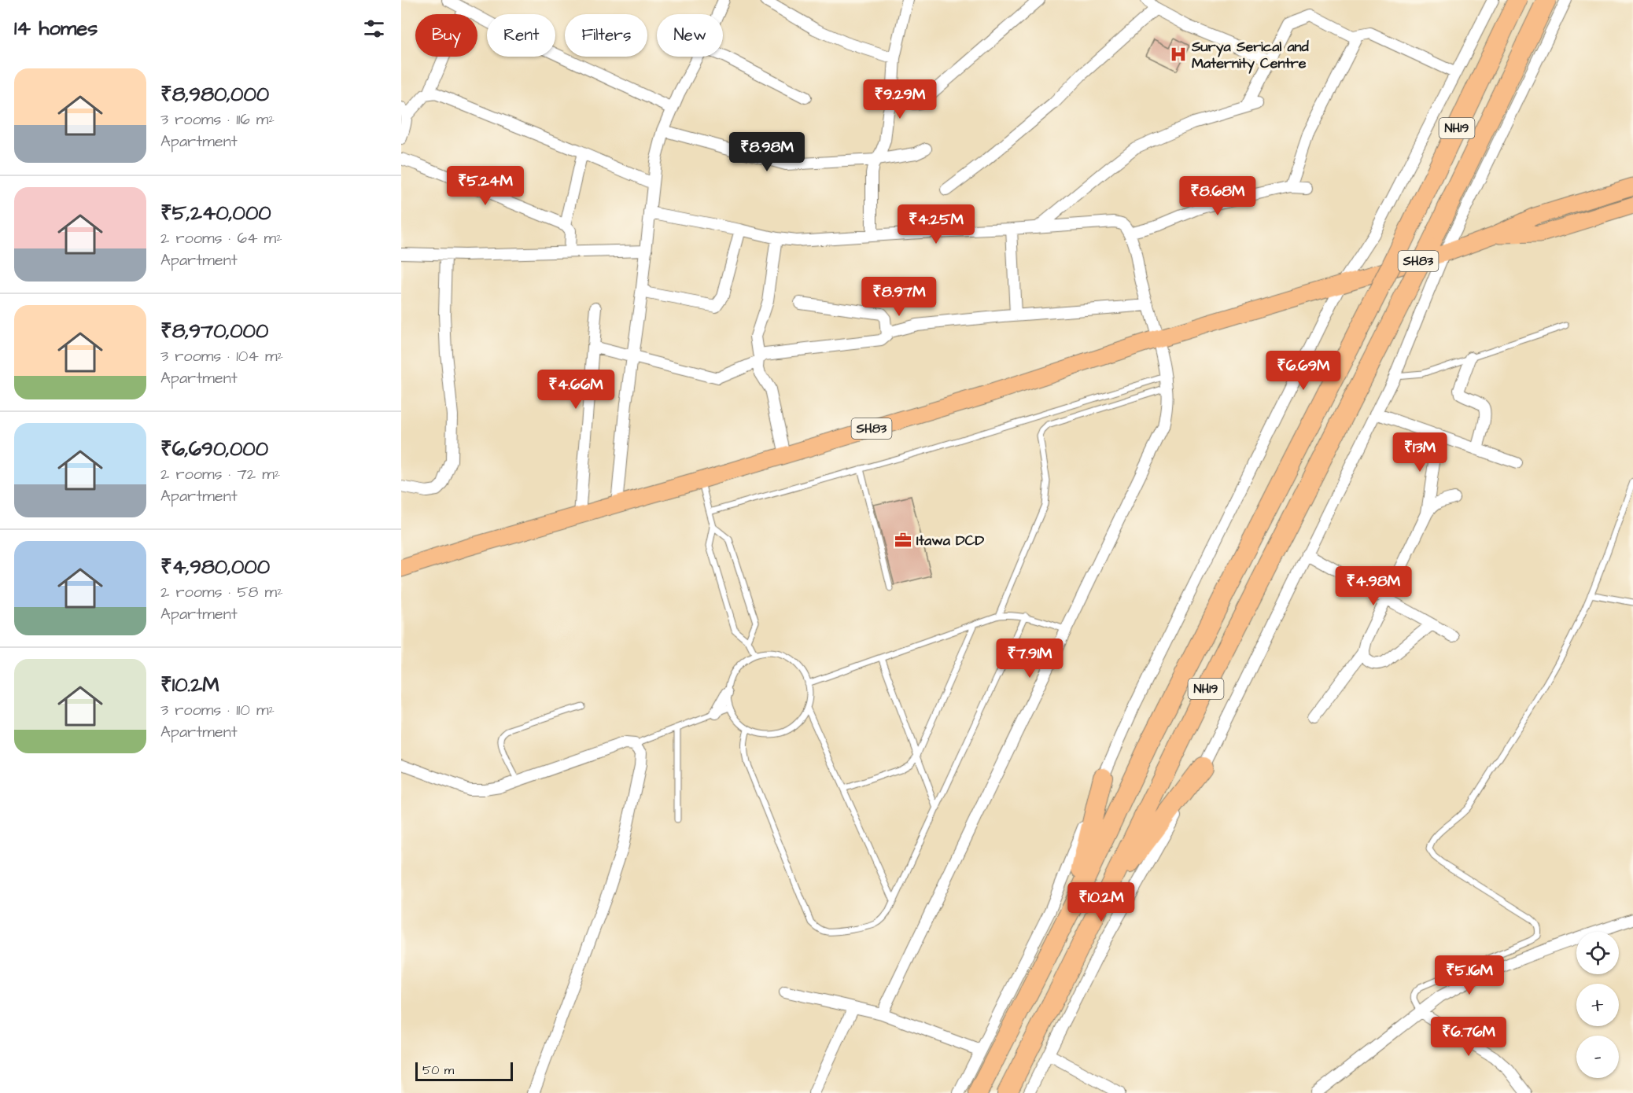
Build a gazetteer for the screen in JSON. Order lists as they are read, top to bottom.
{
  "streets": {
    "highway": ["NH19"],
    "main road": ["SH83"]
  },
  "crossings": [
    ["NH19", "SH83"]
  ],
  "places": {
    "hospital": ["Surya Serical and Maternity Centre"],
    "office": ["Itawa DCD"]
  },
  "scale_bar": "50 m",
  "page": {
    "heading": "14 homes",
    "chip": [
      "Buy",
      "Rent",
      "Filters",
      "New"
    ],
    "list": [
      {
        "name": "₹8,980,000",
        "note": "3 rooms · 116 m² · Apartment"
      },
      {
        "name": "₹5,240,000",
        "note": "2 rooms · 64 m² · Apartment"
      },
      {
        "name": "₹8,970,000",
        "note": "3 rooms · 104 m² · Apartment"
      },
      {
        "name": "₹6,690,000",
        "note": "2 rooms · 72 m² · Apartment"
      },
      {
        "name": "₹4,980,000",
        "note": "2 rooms · 58 m² · Apartment"
      },
      {
        "name": "₹10.2M",
        "note": "3 rooms · 110 m² · Apartment"
      }
    ],
    "price": [
      "₹9.29M",
      "₹8.98M",
      "₹5.24M",
      "₹8.68M",
      "₹4.25M",
      "₹8.97M",
      "₹6.69M",
      "₹4.66M",
      "₹13M",
      "₹4.98M",
      "₹7.91M",
      "₹10.2M",
      "₹5.16M",
      "₹6.76M"
    ],
    "map_buttons": ["+", "−"],
    "scale": "50 m"
  }
}
